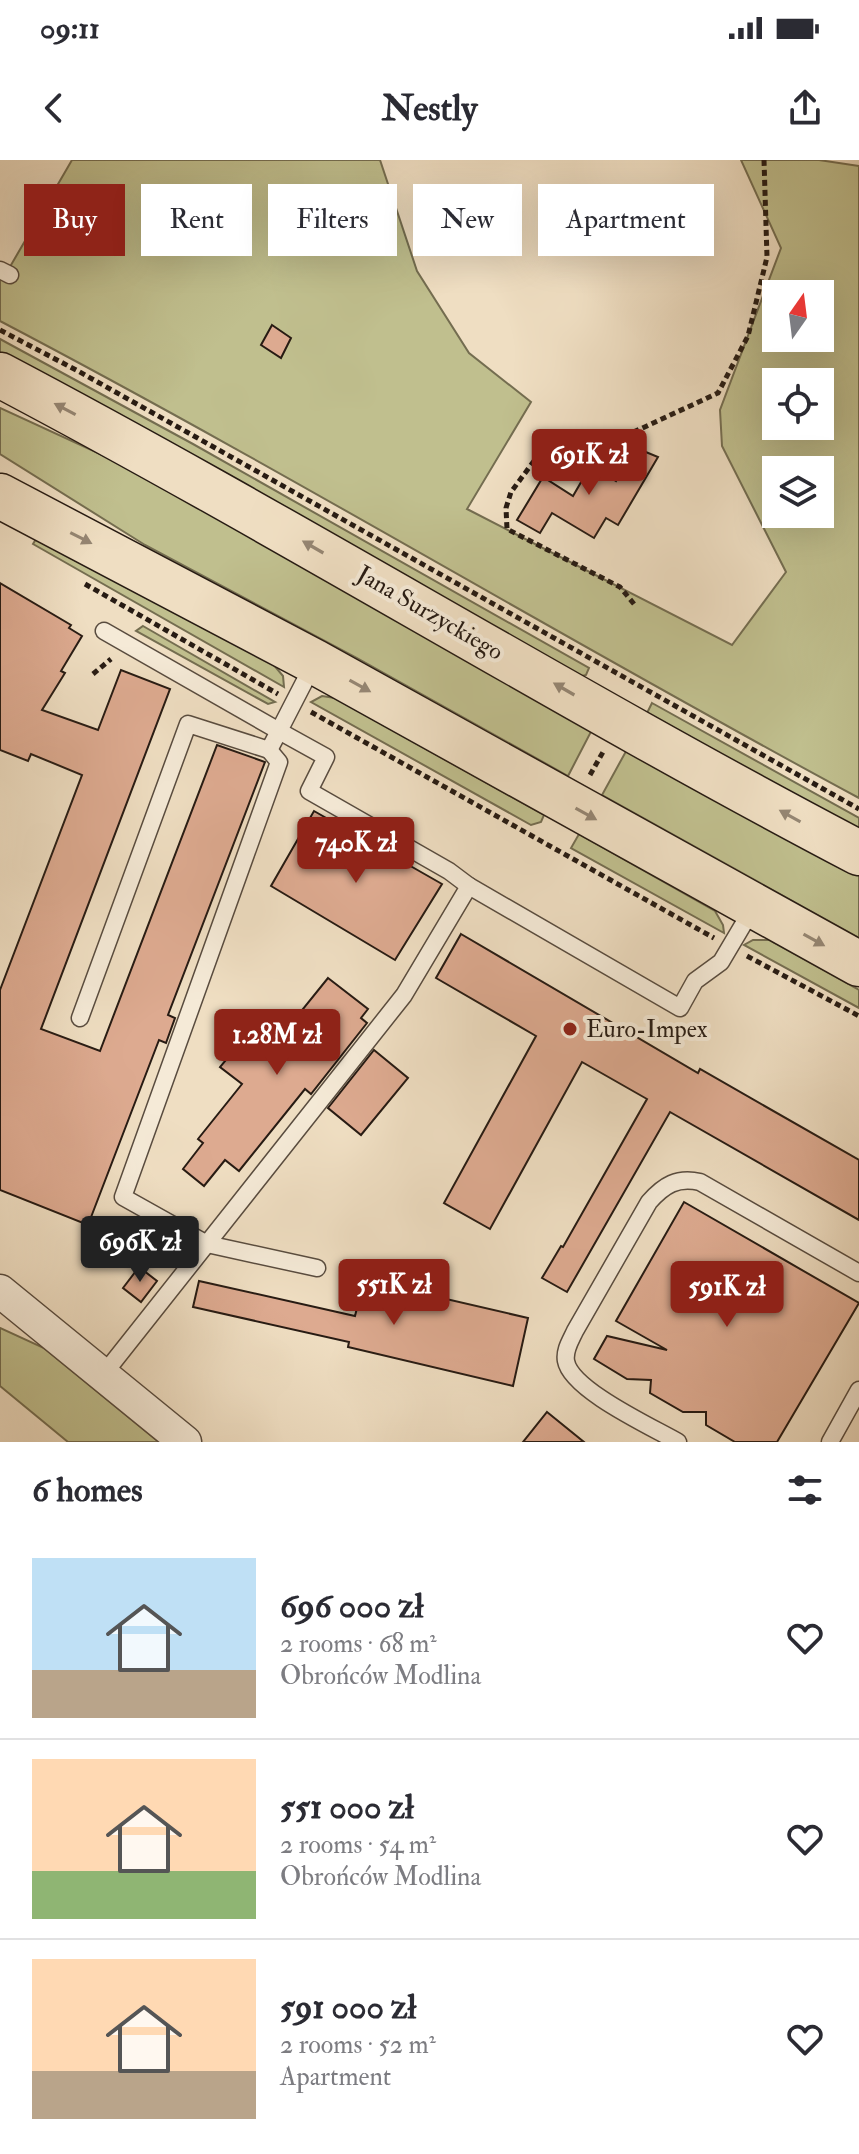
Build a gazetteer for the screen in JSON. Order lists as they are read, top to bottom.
{
  "streets": {
    "main road": ["Jana Surzyckiego"]
  },
  "places": ["Euro-Impex"],
  "north": "top",
  "page": {
    "status": "09:11",
    "header": "Nestly",
    "chip": [
      "Buy",
      "Rent",
      "Filters",
      "New",
      "Apartment"
    ],
    "price": [
      "691K zł",
      "740K zł",
      "1.28M zł",
      "696K zł",
      "551K zł",
      "591K zł"
    ],
    "heading": "6 homes",
    "list": [
      {
        "name": "696 000 zł",
        "note": "2 rooms · 68 m² · Obrońców Modlina"
      },
      {
        "name": "551 000 zł",
        "note": "2 rooms · 54 m² · Obrońców Modlina"
      },
      {
        "name": "591 000 zł",
        "note": "2 rooms · 52 m² · Apartment"
      }
    ]
  }
}
